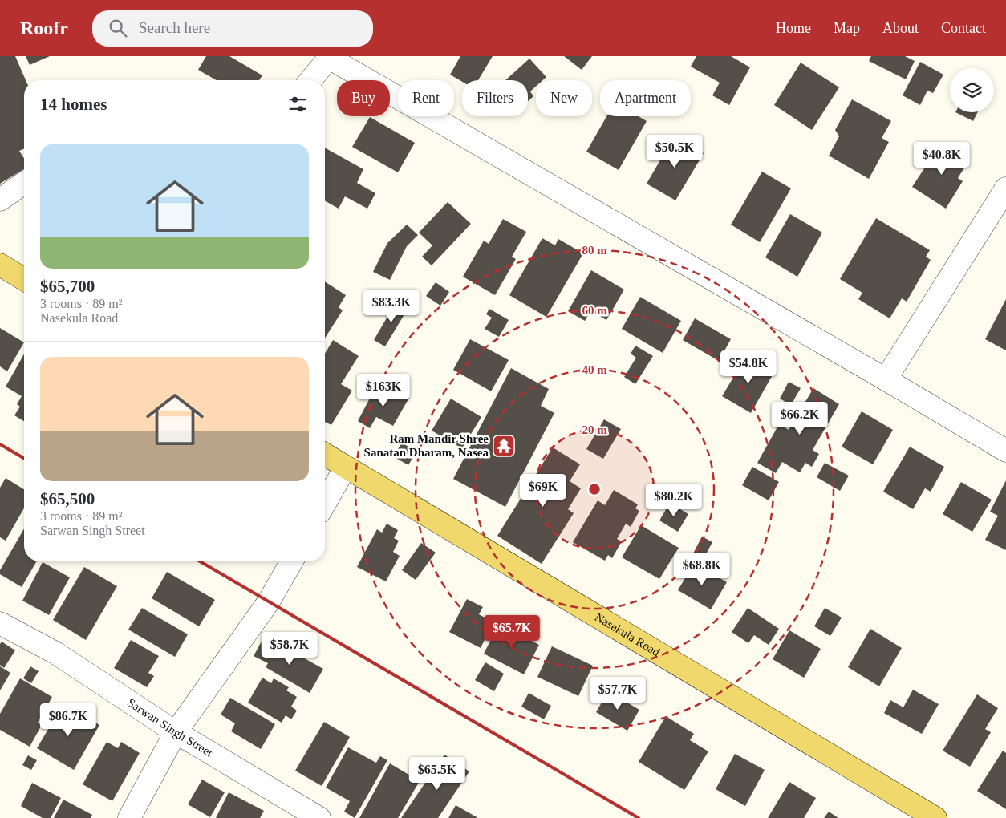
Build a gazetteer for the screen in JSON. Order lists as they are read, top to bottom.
{
  "streets": {
    "main road": ["Nasekula Road"],
    "street": ["Sarwan Singh Street"]
  },
  "places": {
    "temple": ["Ram Mandir Shree Sanatan Dharam, Nasea"]
  },
  "page": {
    "header": "Roofr",
    "search": "Search here",
    "nav": [
      "Home",
      "Map",
      "About",
      "Contact"
    ],
    "chip": [
      "Buy",
      "Rent",
      "Filters",
      "New",
      "Apartment"
    ],
    "heading": "14 homes",
    "list": [
      {
        "name": "$65,700",
        "note": "3 rooms · 89 m² · Nasekula Road"
      },
      {
        "name": "$65,500",
        "note": "3 rooms · 89 m² · Sarwan Singh Street"
      }
    ],
    "price": [
      "$50.5K",
      "$40.8K",
      "$83.3K",
      "$54.8K",
      "$163K",
      "$66.2K",
      "$69K",
      "$80.2K",
      "$68.8K",
      "$65.7K",
      "$58.7K",
      "$57.7K",
      "$86.7K",
      "$65.5K"
    ]
  },
  "rings": [
    "80 m",
    "60 m",
    "40 m",
    "20 m"
  ]
}
